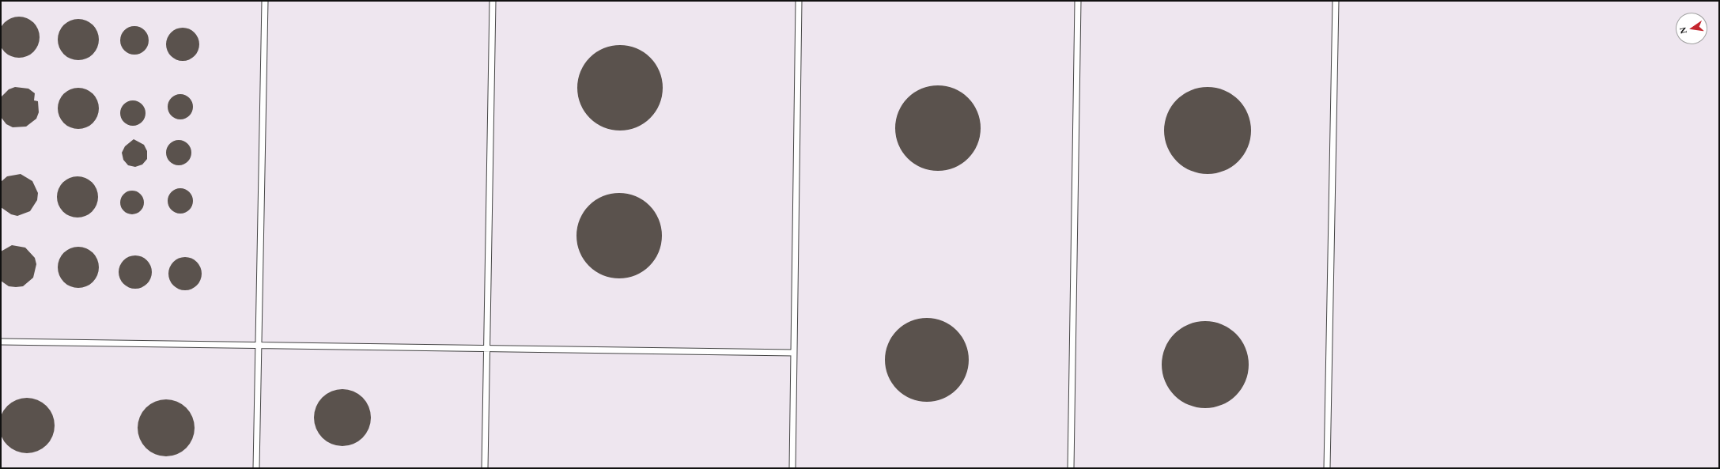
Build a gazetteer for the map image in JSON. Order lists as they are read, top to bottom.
{
  "north": "left"
}
